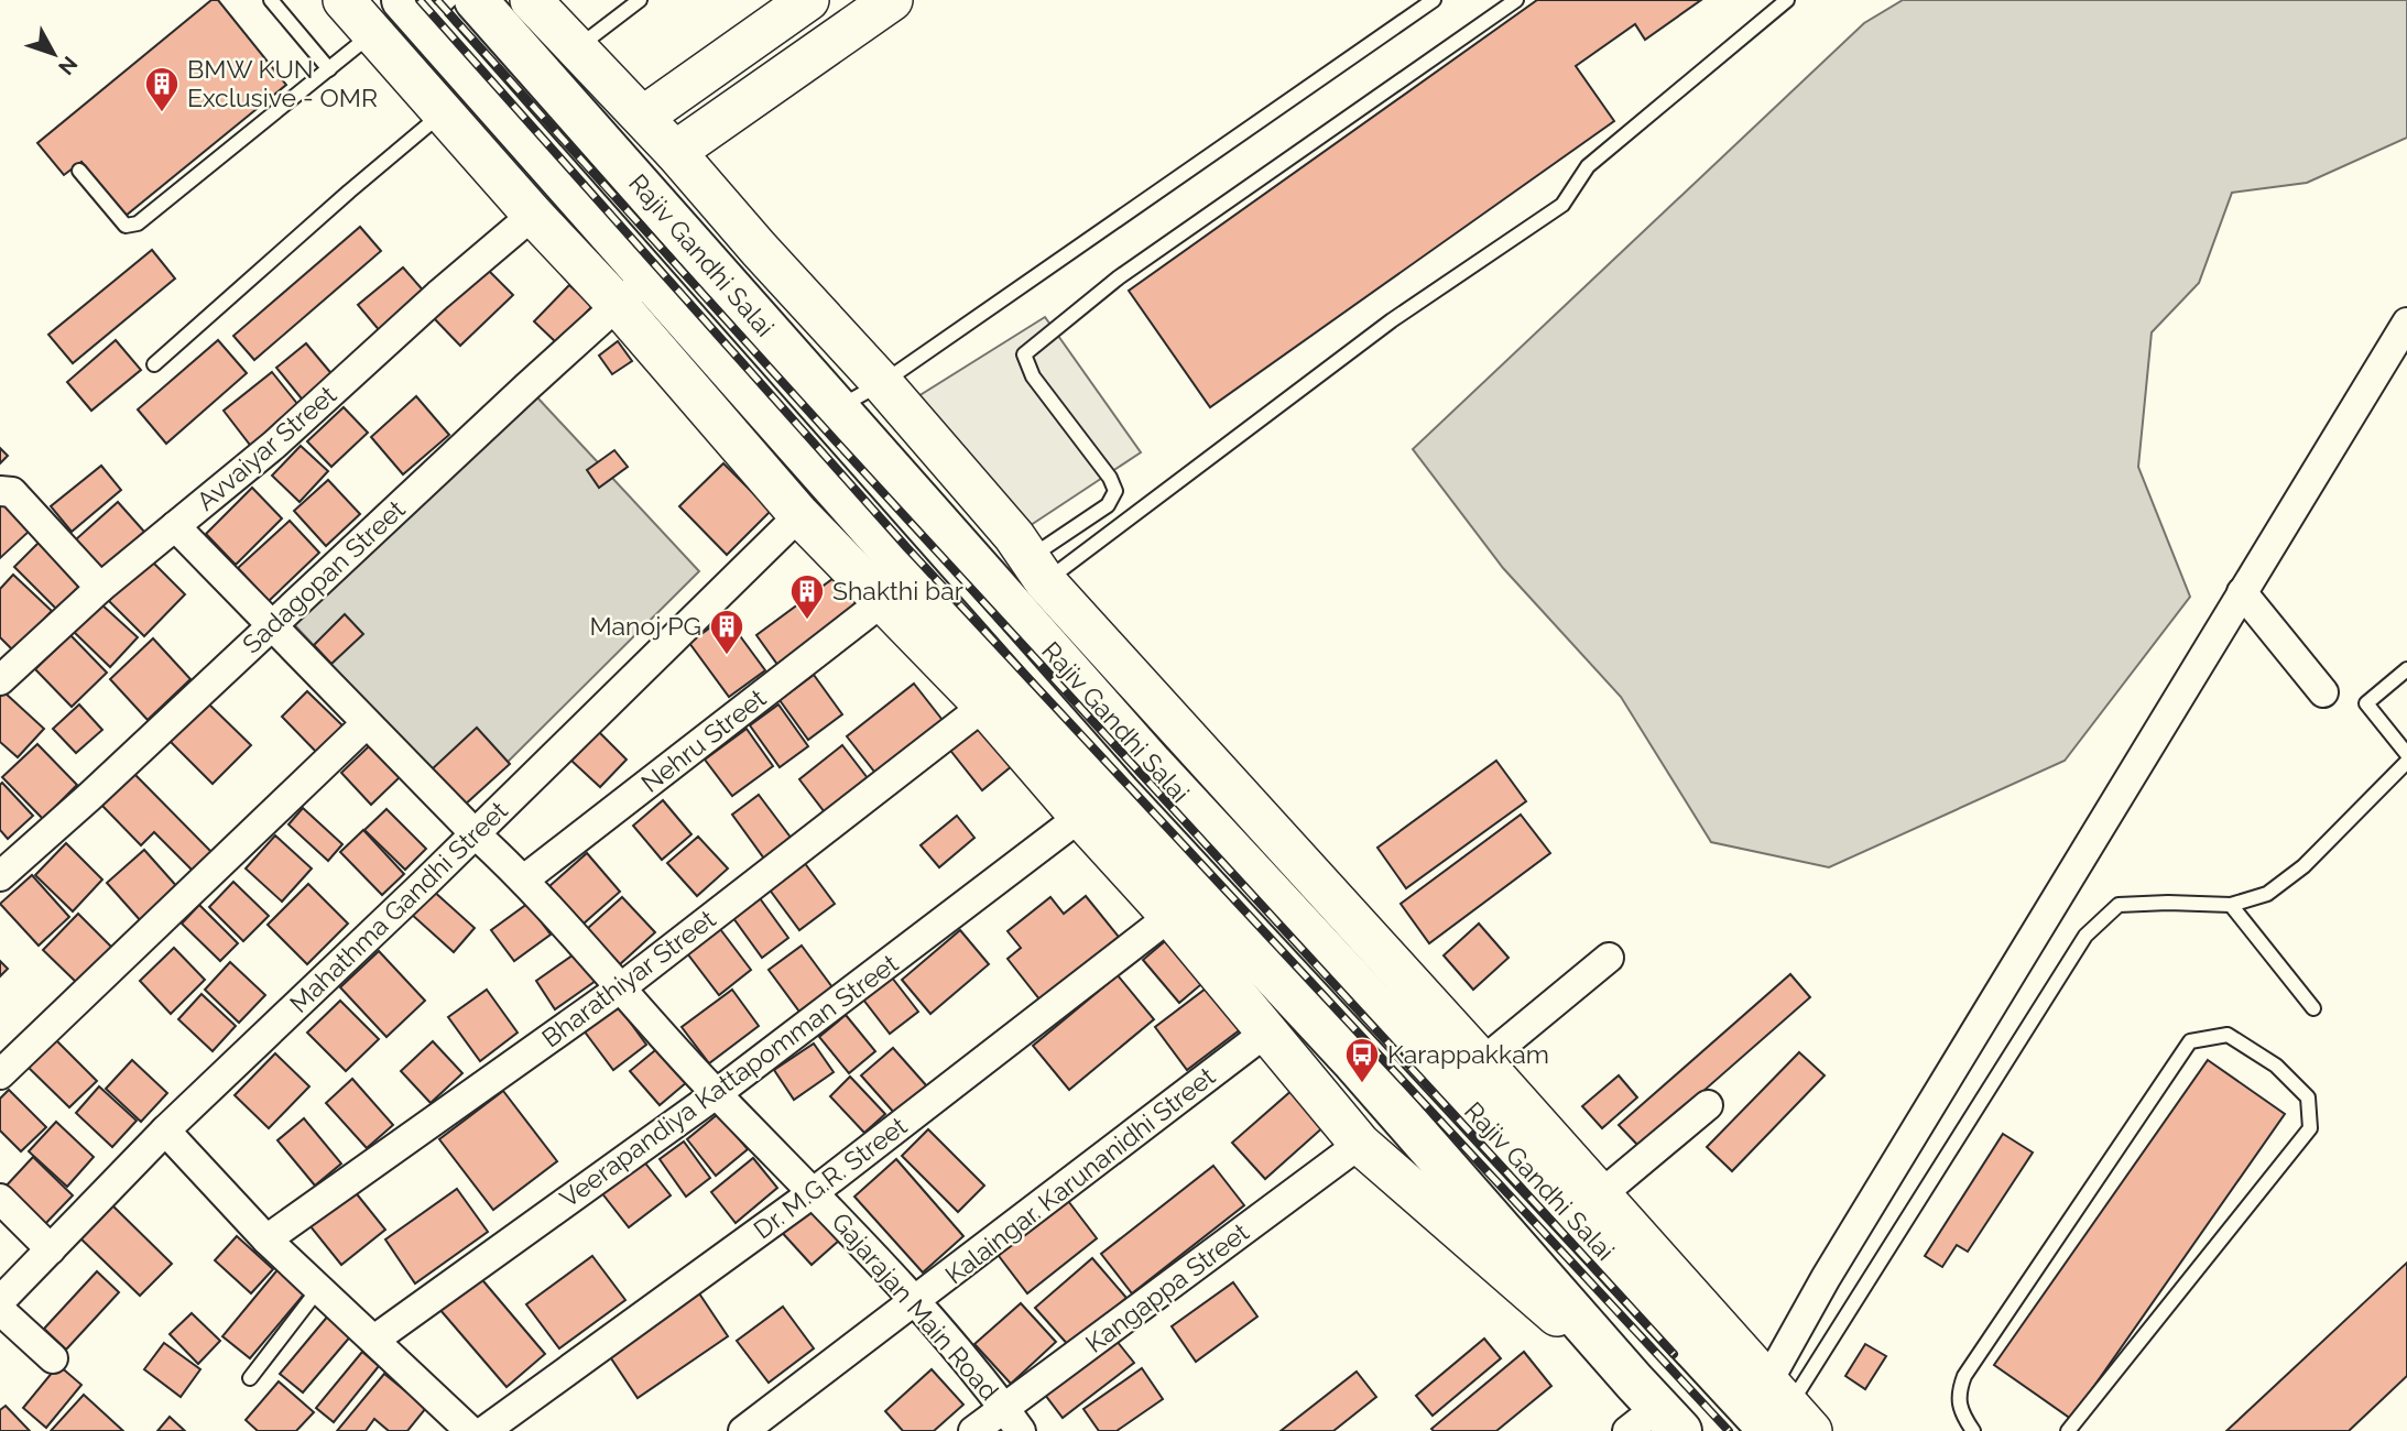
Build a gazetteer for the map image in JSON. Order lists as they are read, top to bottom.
{
  "streets": {
    "main road": ["Rajiv Gandhi Salai"],
    "street": [
      "Avvaiyar Street",
      "Sadagopan Street",
      "Nehru Street",
      "Mahathma Gandhi Street",
      "Bharathiyar Street",
      "Veerapandiya Kattapomman Street",
      "Kalaingar. Karunanidhi Street",
      "Dr. M.G.R. Street",
      "Kangappa Street",
      "Gajarajan Main Road"
    ]
  },
  "crossings": [
    ["Avvaiyar Street", "Gajarajan Main Road"],
    ["Sadagopan Street", "Gajarajan Main Road"],
    ["Nehru Street", "Gajarajan Main Road"],
    ["Mahathma Gandhi Street", "Gajarajan Main Road"],
    ["Bharathiyar Street", "Gajarajan Main Road"],
    ["Veerapandiya Kattapomman Street", "Gajarajan Main Road"],
    ["Kalaingar. Karunanidhi Street", "Gajarajan Main Road"],
    ["Dr. M.G.R. Street", "Gajarajan Main Road"],
    ["Kangappa Street", "Gajarajan Main Road"]
  ],
  "places": {
    "building": ["BMW KUN Exclusive - OMR", "Shakthi bar", "Manoj PG"],
    "bus stop": ["Karappakkam"]
  },
  "north": "bottom right"
}
